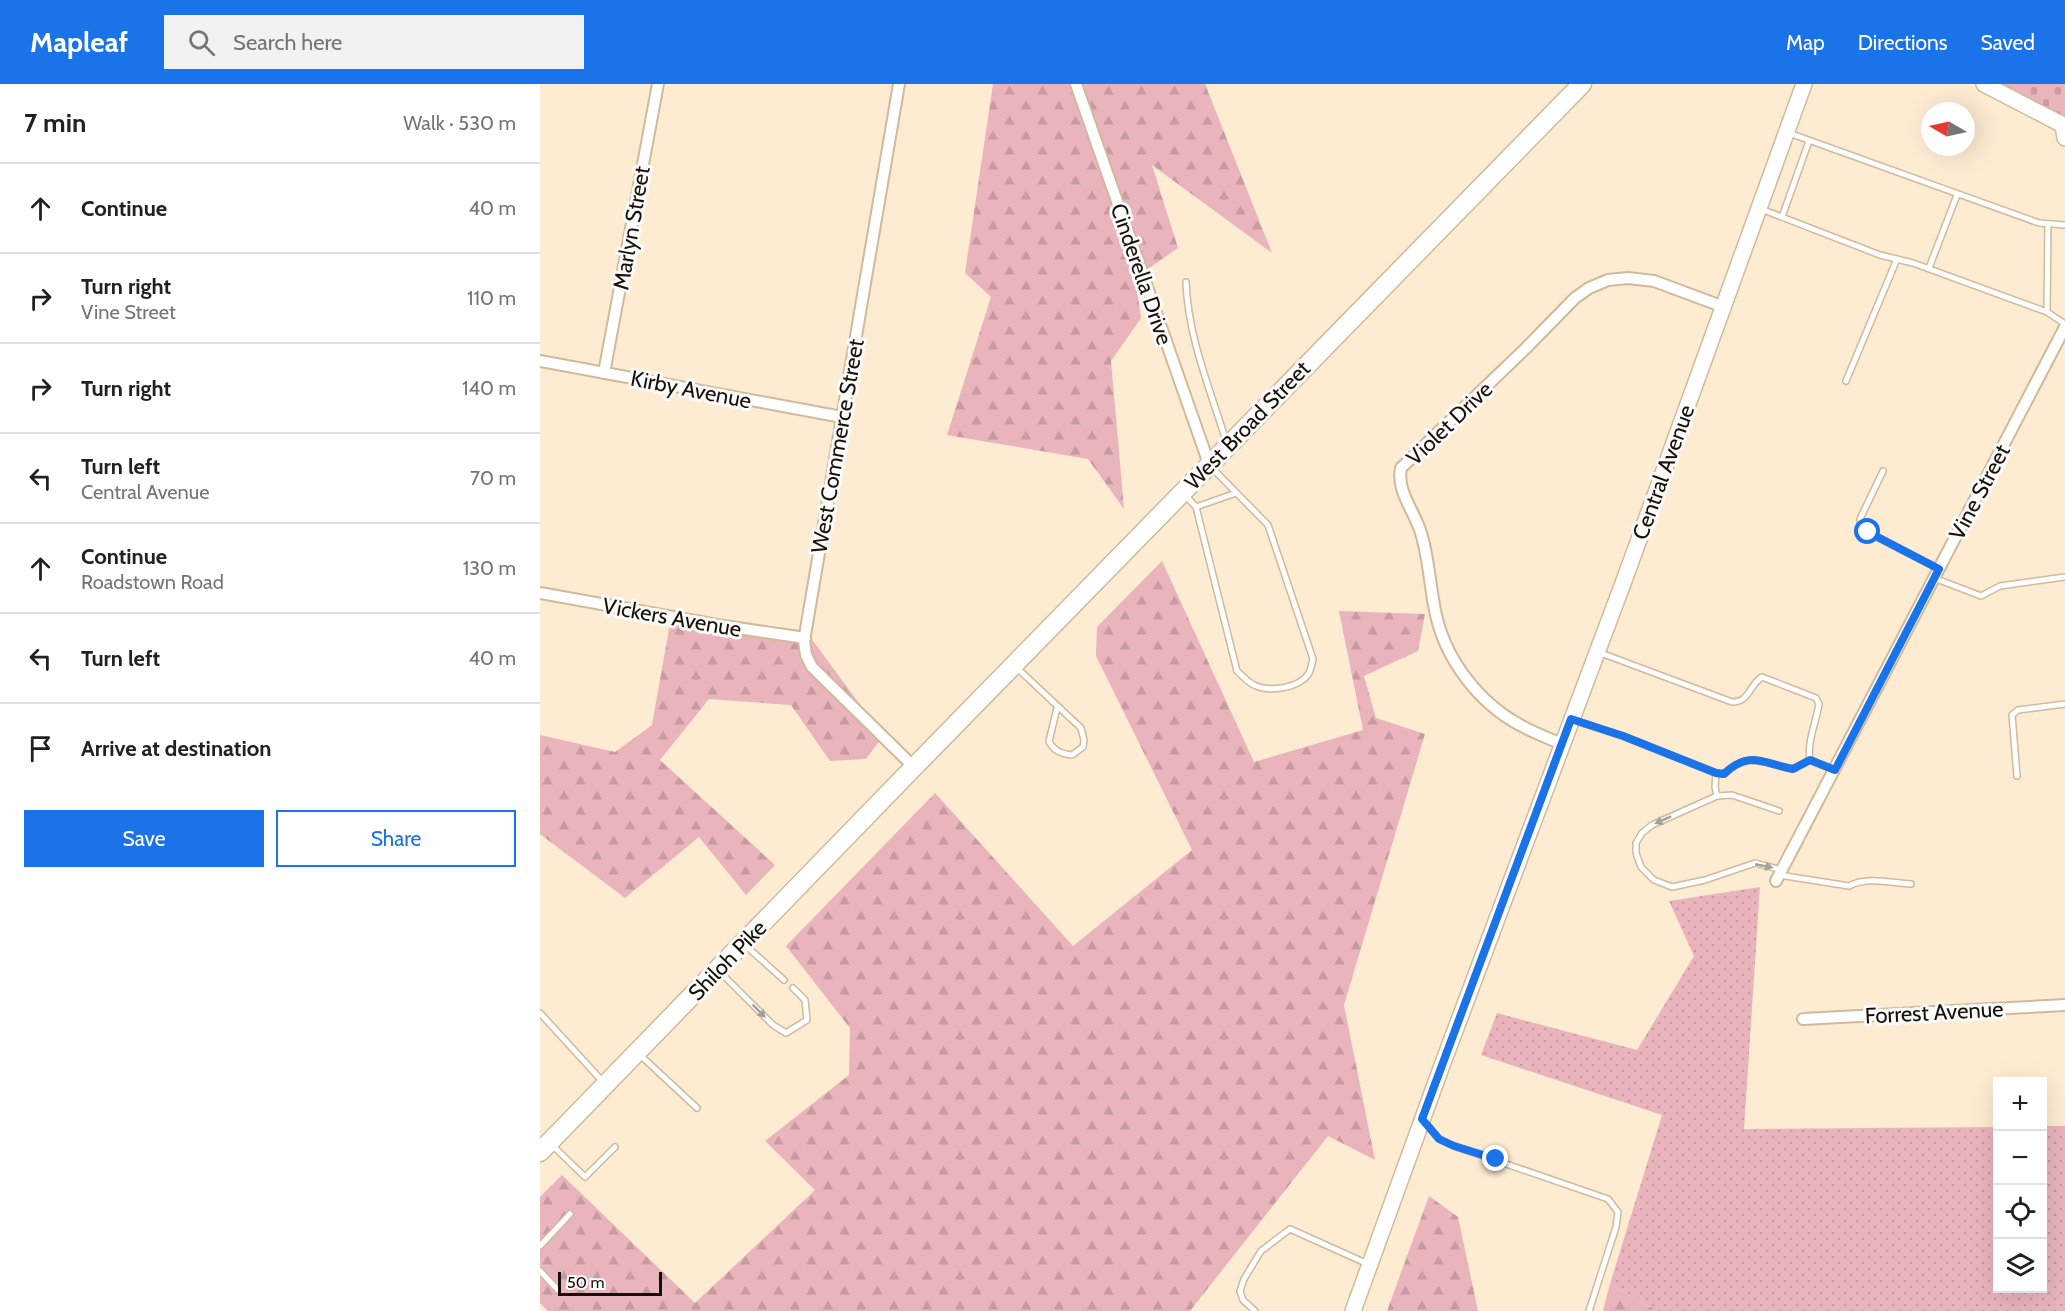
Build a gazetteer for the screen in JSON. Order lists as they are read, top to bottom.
{
  "streets": {
    "highway": ["West Broad Street", "Shiloh Pike"],
    "main road": ["Central Avenue"],
    "street": [
      "Marlyn Street",
      "Cinderella Drive",
      "Kirby Avenue",
      "Violet Drive",
      "West Commerce Street",
      "Vine Street",
      "Vickers Avenue",
      "Forrest Avenue"
    ]
  },
  "crossings": [
    ["Marlyn Street", "Kirby Avenue"],
    ["Cinderella Drive", "West Broad Street"],
    ["Kirby Avenue", "West Commerce Street"],
    ["Violet Drive", "Central Avenue"],
    ["West Broad Street", "West Commerce Street"],
    ["West Broad Street", "Shiloh Pike"],
    ["West Commerce Street", "Vickers Avenue"],
    ["West Commerce Street", "Shiloh Pike"]
  ],
  "scale_bar": "50 m",
  "north": "left",
  "page": {
    "header": "Mapleaf",
    "search": "Search here",
    "nav": ["Map", "Directions", "Saved"],
    "heading": ["7 min", "Walk · 530 m"],
    "list": [
      ["Continue", "40 m"],
      ["Turn right", "Vine Street", "110 m"],
      ["Turn right", "140 m"],
      ["Turn left", "Central Avenue", "70 m"],
      ["Continue", "Roadstown Road", "130 m"],
      ["Turn left", "40 m"],
      "Arrive at destination"
    ],
    "buttons": ["Save", "Share"],
    "map_buttons": ["+", "−"],
    "scale": "50 m"
  }
}
